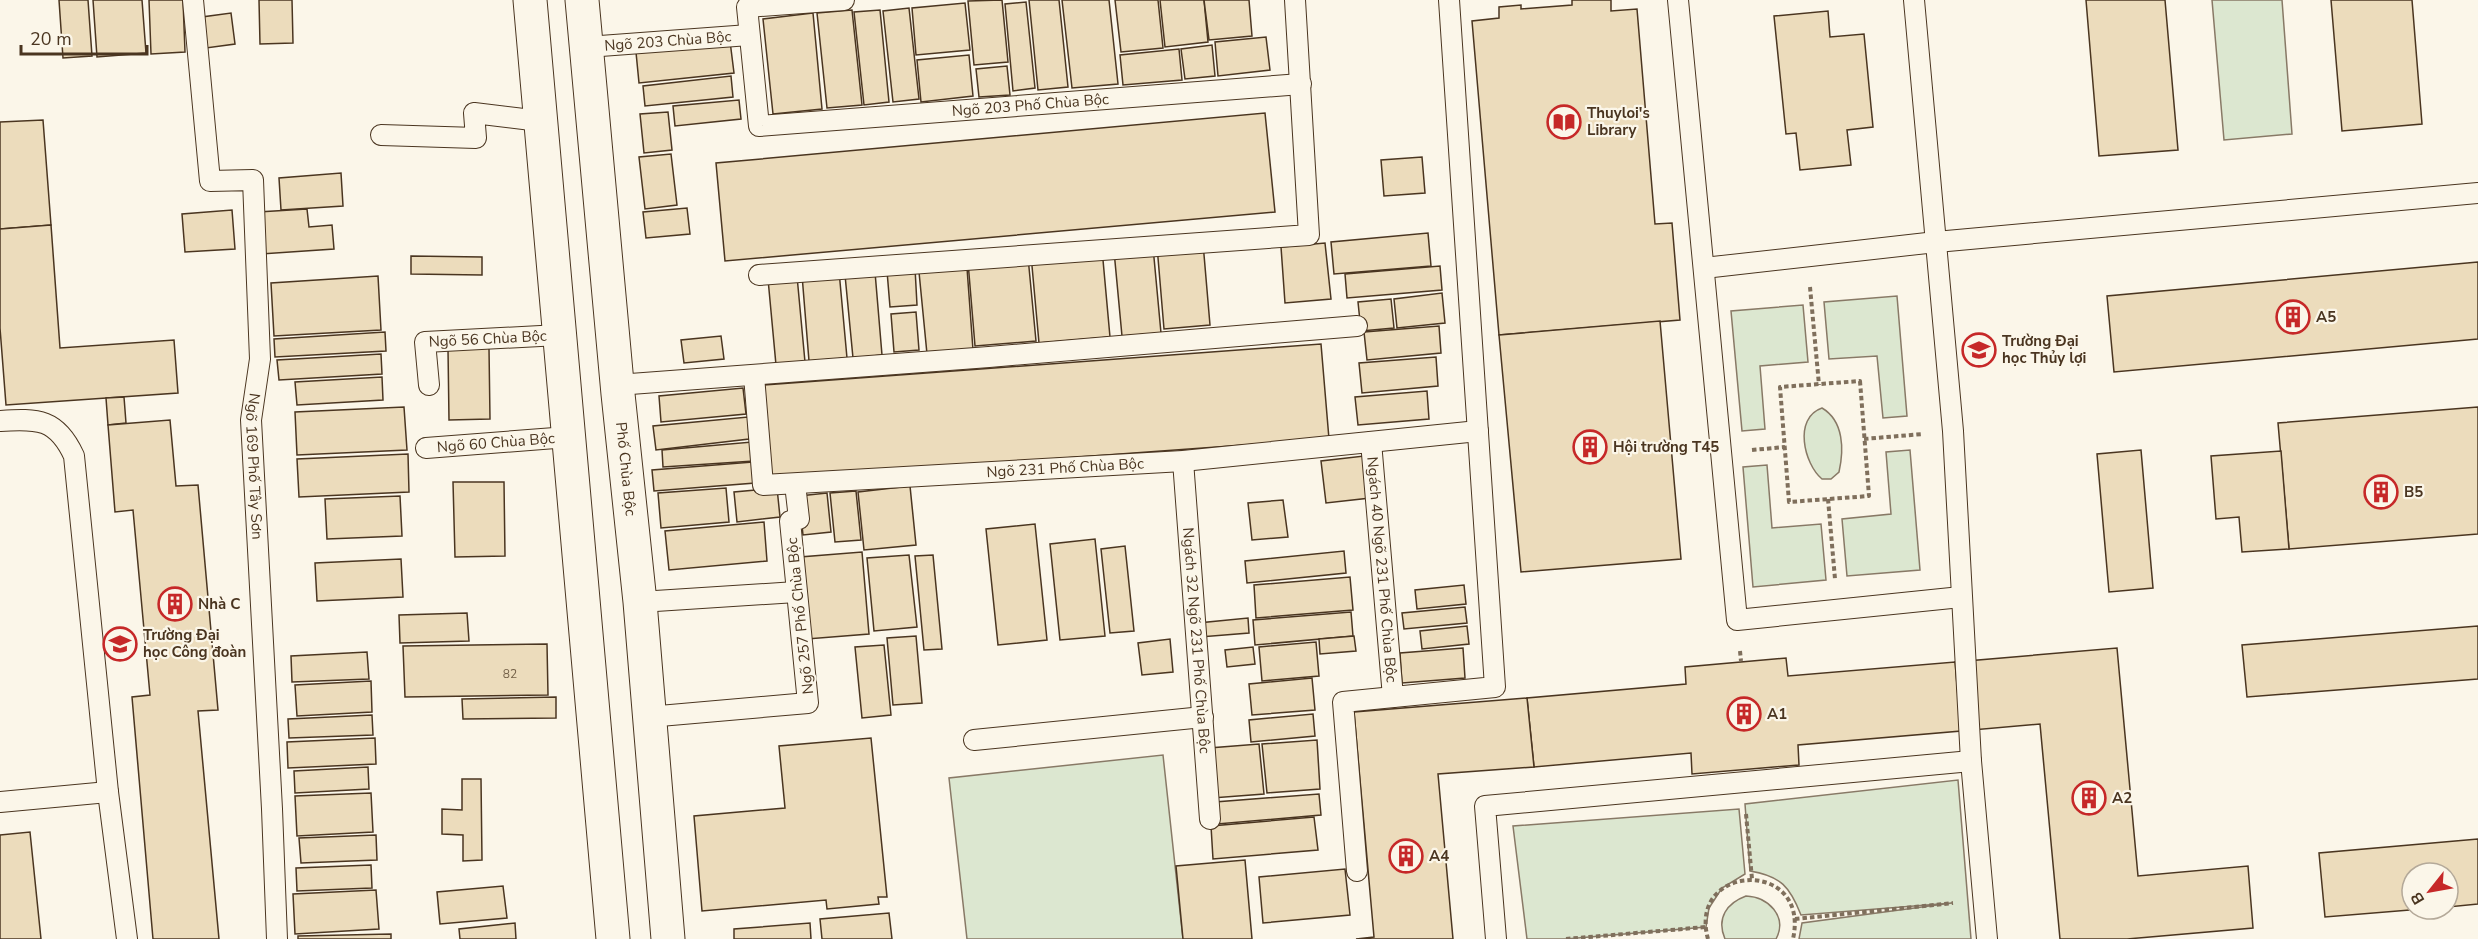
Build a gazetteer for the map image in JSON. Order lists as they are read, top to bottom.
{
  "streets": {
    "main road": ["Phố Chùa Bộc"],
    "lane": [
      "Ngõ 203 Chùa Bộc",
      "Ngõ 203 Phố Chùa Bộc",
      "Ngõ 56 Chùa Bộc",
      "Ngõ 60 Chùa Bộc",
      "Ngõ 169 Phố Tây Sơn",
      "Ngõ 231 Phố Chùa Bộc",
      "Ngách 40 Ngõ 231 Phố Chùa Bộc",
      "Ngõ 257 Phố Chùa Bộc",
      "Ngách 32 Ngõ 231 Phố Chùa Bộc"
    ]
  },
  "crossings": [
    ["Ngõ 203 Chùa Bộc", "Ngõ 203 Phố Chùa Bộc"],
    ["Ngõ 203 Chùa Bộc", "Phố Chùa Bộc"],
    ["Ngõ 231 Phố Chùa Bộc", "Ngách 40 Ngõ 231 Phố Chùa Bộc"],
    ["Ngõ 231 Phố Chùa Bộc", "Ngõ 257 Phố Chùa Bộc"],
    ["Ngõ 231 Phố Chùa Bộc", "Ngách 32 Ngõ 231 Phố Chùa Bộc"],
    ["Phố Chùa Bộc", "Ngõ 257 Phố Chùa Bộc"]
  ],
  "places": {
    "library": ["Thuyloi's Library"],
    "building": [
      "A5",
      "Hội trường T45",
      "B5",
      "Nhà C",
      "A1",
      "A2",
      "A4"
    ],
    "school or university": ["Trường Đại học Thủy lợi", "Trường Đại học Công đoàn"]
  },
  "house_numbers": ["82"],
  "scale_bar": "20 m",
  "north": "bottom left"
}
